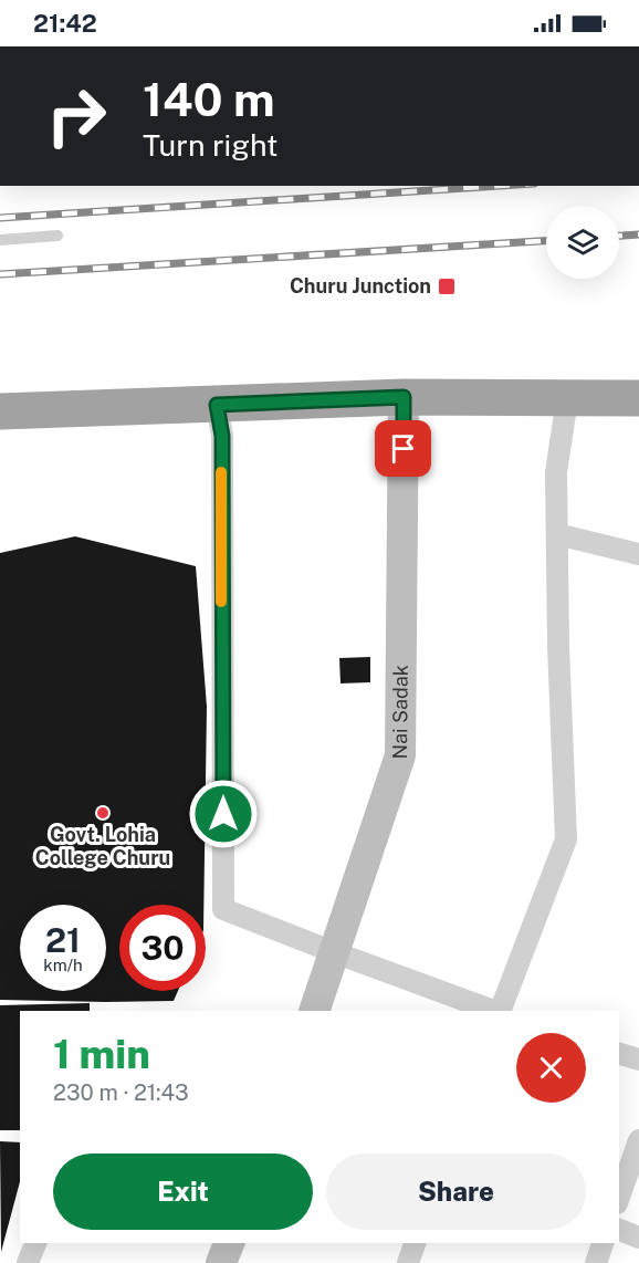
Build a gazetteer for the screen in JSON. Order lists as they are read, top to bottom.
{
  "streets": {
    "main road": ["Nai Sadak"]
  },
  "places": {
    "transit": ["Churu Junction"],
    "other": ["Govt. Lohia College Churu"]
  },
  "page": {
    "status": "21:42",
    "turn": ["140 m", "Turn right"],
    "speed": "21 km/h",
    "limit": "30",
    "heading": ["1 min", "230 m · 21:43"],
    "buttons": ["Exit", "Share"]
  }
}
